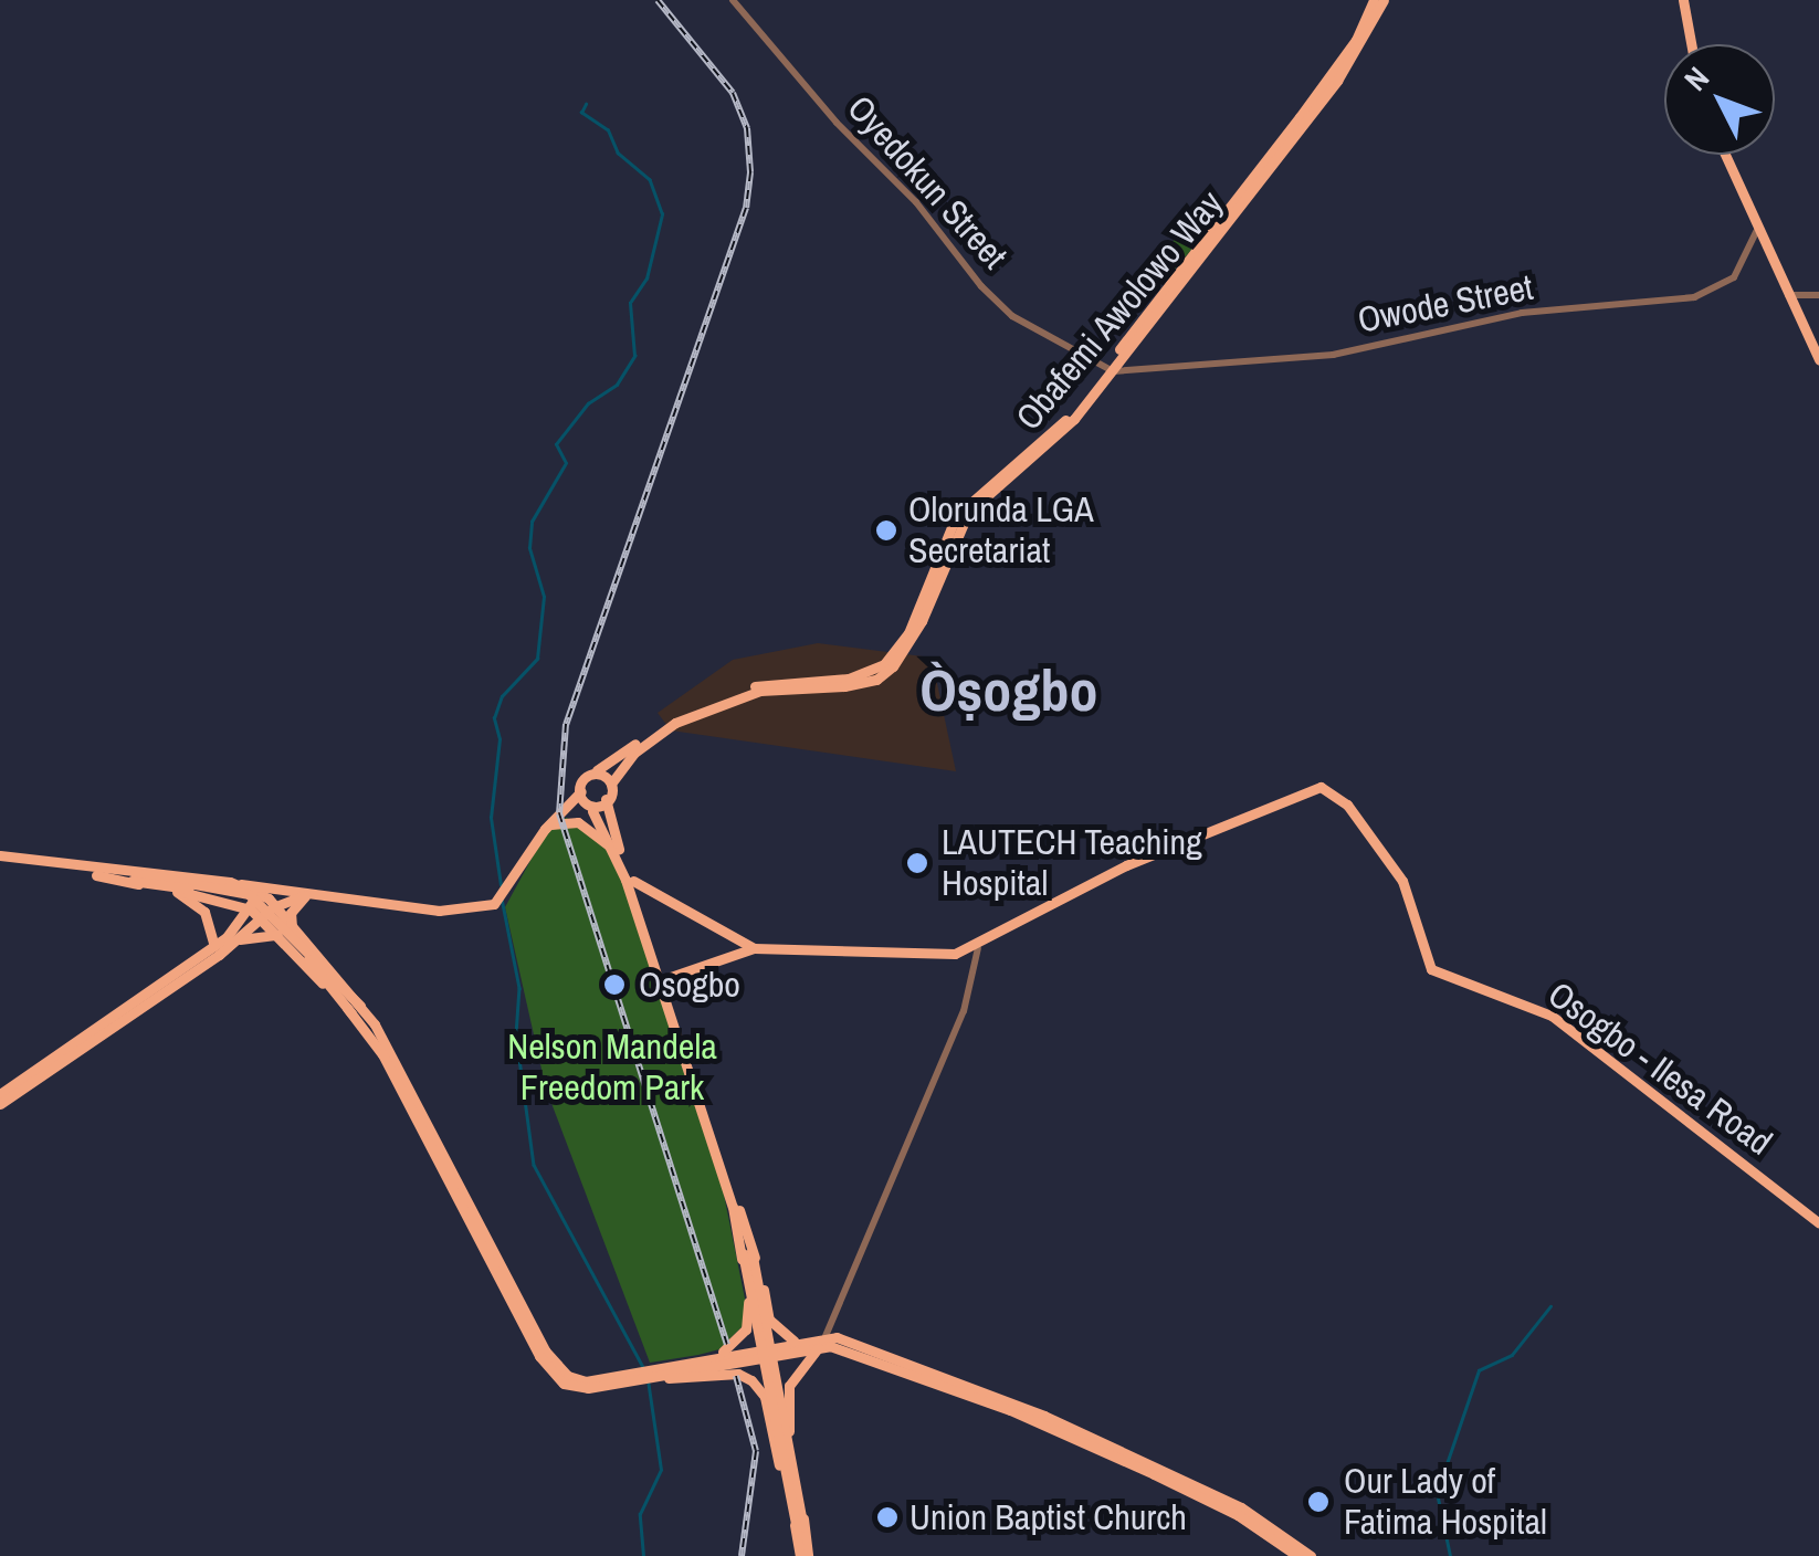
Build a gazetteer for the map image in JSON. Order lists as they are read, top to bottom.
{
  "streets": {
    "main road": ["Obafemi Awolowo Way", "Osogbo - Ilesa Road"],
    "street": ["Oyedokun Street", "Owode Street"]
  },
  "crossings": [
    ["Oyedokun Street", "Owode Street"],
    ["Oyedokun Street", "Obafemi Awolowo Way"],
    ["Owode Street", "Obafemi Awolowo Way"]
  ],
  "districts": ["Òṣogbo"],
  "parks": ["Nelson Mandela Freedom Park"],
  "places": [
    "Olorunda LGA Secretariat",
    "LAUTECH Teaching Hospital",
    "Osogbo",
    "Our Lady of Fatima Hospital",
    "Union Baptist Church"
  ],
  "north": "top left"
}
